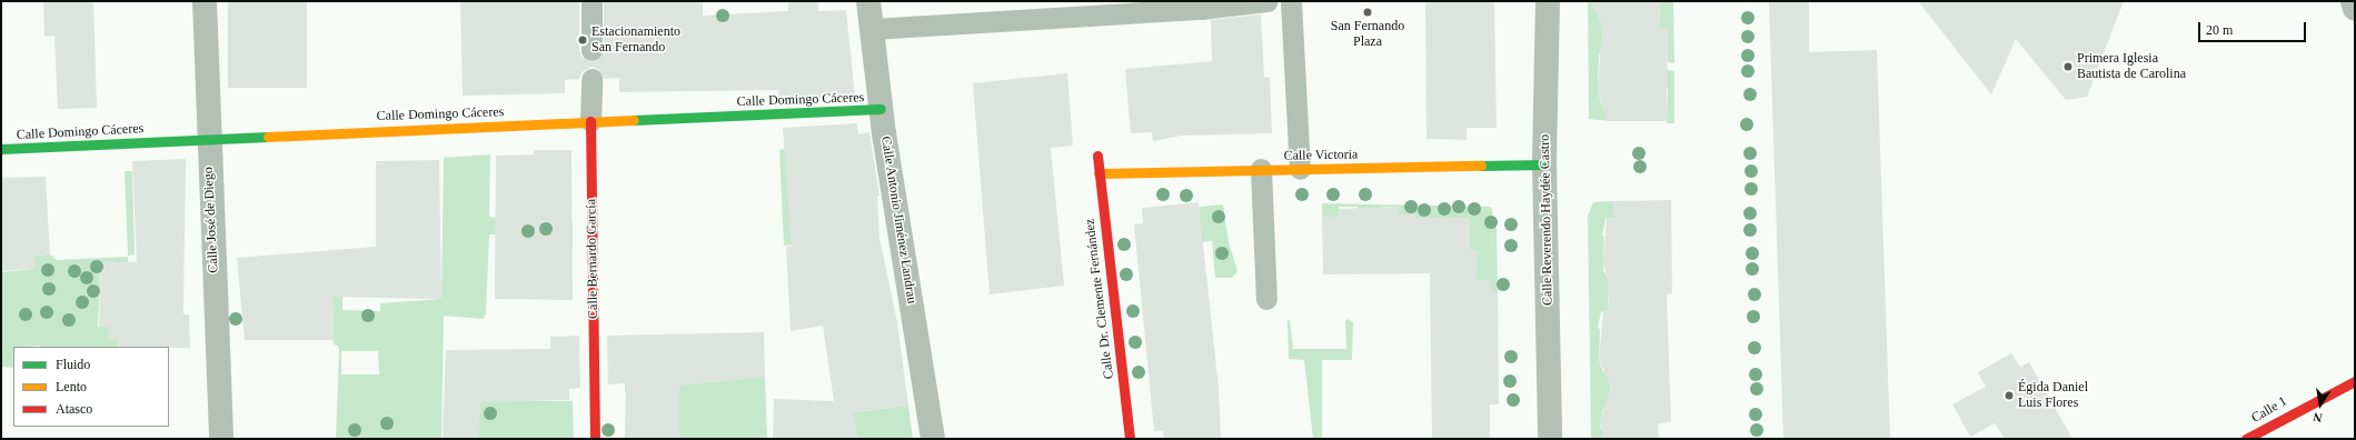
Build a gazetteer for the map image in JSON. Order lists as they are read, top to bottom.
{
  "streets": {
    "street": [
      "Calle Domingo Cáceres",
      "Calle Victoria",
      "Calle José de Diego",
      "Calle Antonio Jiménez Landrau",
      "Calle Reverendo Haydée Castro",
      "Calle Bernardo García",
      "Calle Dr. Clemente Fernández",
      "Calle 1"
    ]
  },
  "crossings": [
    ["Calle Domingo Cáceres", "Calle José de Diego"],
    ["Calle Domingo Cáceres", "Calle Antonio Jiménez Landrau"],
    ["Calle Domingo Cáceres", "Calle Bernardo García"],
    ["Calle Victoria", "Calle Reverendo Haydée Castro"],
    ["Calle Victoria", "Calle Dr. Clemente Fernández"]
  ],
  "places": [
    "San Fernando Plaza",
    "Estacionamiento San Fernando",
    "Primera Iglesia Bautista de Carolina",
    "Égida Daniel Luis Flores"
  ],
  "legend": ["Fluido", "Lento", "Atasco"],
  "scale_bar": "20 m",
  "north": "bottom"
}
